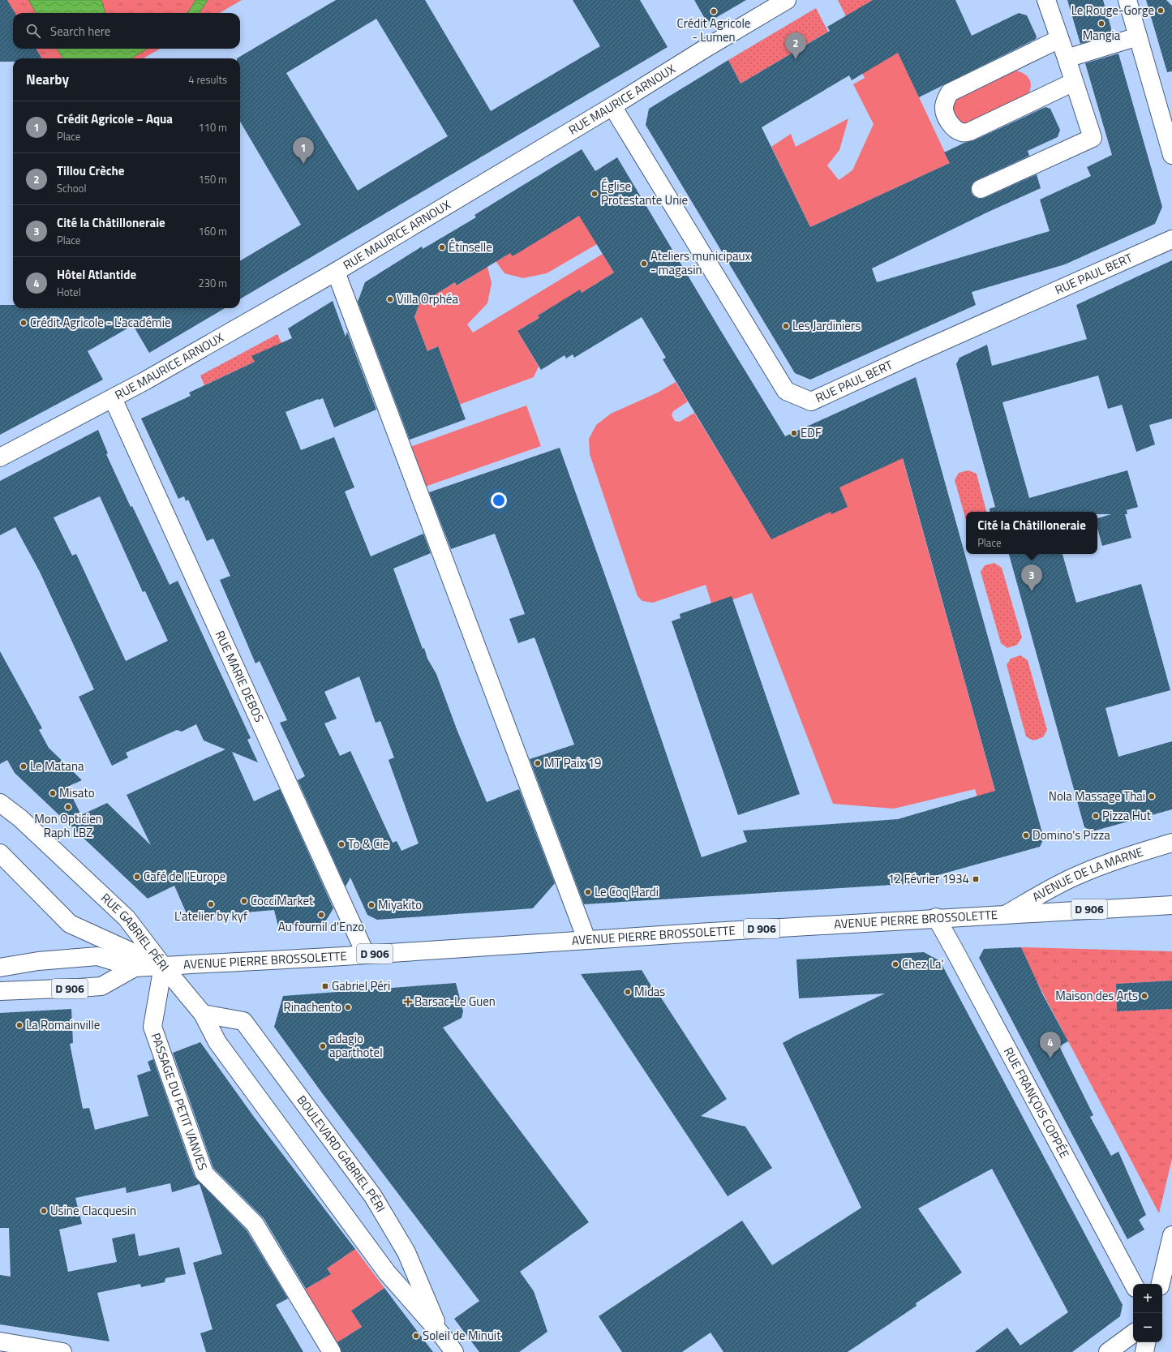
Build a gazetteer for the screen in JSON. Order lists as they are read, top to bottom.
{
  "streets": {
    "street": [
      "RUE MAURICE ARNOUX",
      "RUE PAUL BERT",
      "RUE MARIE DEBOS",
      "AVENUE DE LA MARNE",
      "D 906",
      "AVENUE PIERRE BROSSOLETTE",
      "RUE GABRIEL PÉRI",
      "PASSAGE DU PETIT VANVES",
      "RUE FRANÇOIS COPPÉE",
      "BOULEVARD GABRIEL PÉRI"
    ]
  },
  "crossings": [
    ["RUE MAURICE ARNOUX", "RUE PAUL BERT"],
    ["RUE MAURICE ARNOUX", "RUE MARIE DEBOS"],
    ["RUE MARIE DEBOS", "AVENUE PIERRE BROSSOLETTE"],
    ["AVENUE DE LA MARNE", "AVENUE PIERRE BROSSOLETTE"],
    ["AVENUE PIERRE BROSSOLETTE", "RUE GABRIEL PÉRI"],
    ["AVENUE PIERRE BROSSOLETTE", "PASSAGE DU PETIT VANVES"],
    ["AVENUE PIERRE BROSSOLETTE", "RUE FRANÇOIS COPPÉE"],
    ["AVENUE PIERRE BROSSOLETTE", "BOULEVARD GABRIEL PÉRI"],
    ["RUE GABRIEL PÉRI", "PASSAGE DU PETIT VANVES"],
    ["RUE GABRIEL PÉRI", "BOULEVARD GABRIEL PÉRI"],
    ["PASSAGE DU PETIT VANVES", "BOULEVARD GABRIEL PÉRI"]
  ],
  "places": {
    "other": [
      "Le Rouge-Gorge",
      "Crédit Agricole - Lumen",
      "Mangia",
      "Église Protestante Unie",
      "Étinselle",
      "Ateliers municipaux - magasin",
      "Villa Orphéa",
      "Crédit Agricole - L'académie",
      "Les Jardiniers",
      "EDF",
      "MT Paix 19",
      "Le Matana",
      "Misato",
      "Nola Massage Thai",
      "Mon Opticien Raph LBZ",
      "Pizza Hut",
      "Domino's Pizza",
      "To & Cie",
      "Café de l'Europe",
      "Le Coq Hardi",
      "CocciMarket",
      "L'atelier by kyf",
      "Miyakito",
      "Au fournil d'Enzo",
      "Chez La'",
      "Midas",
      "Maison des Arts",
      "Rinachento",
      "La Romainville",
      "adagio aparthotel",
      "Usine Clacquesin",
      "Soleil de Minuit"
    ],
    "transit": ["12 Février 1934", "Gabriel Péri"],
    "health": ["Barsac-Le Guen"]
  },
  "page": {
    "search": "Search here",
    "pins": [
      "2",
      "1",
      "3",
      "4"
    ],
    "heading": ["Nearby", "4 results"],
    "list": [
      {
        "mark": "1",
        "name": "Crédit Agricole − Aqua",
        "note": "Place",
        "value": "110 m"
      },
      {
        "mark": "2",
        "name": "Tillou Crèche",
        "note": "School",
        "value": "150 m"
      },
      {
        "mark": "3",
        "name": "Cité la Châtilloneraie",
        "note": "Place",
        "value": "160 m"
      },
      {
        "mark": "4",
        "name": "Hôtel Atlantide",
        "note": "Hotel",
        "value": "230 m"
      }
    ],
    "popup": ["Cité la Châtilloneraie", "Place"],
    "map_buttons": ["+", "−"]
  }
}
